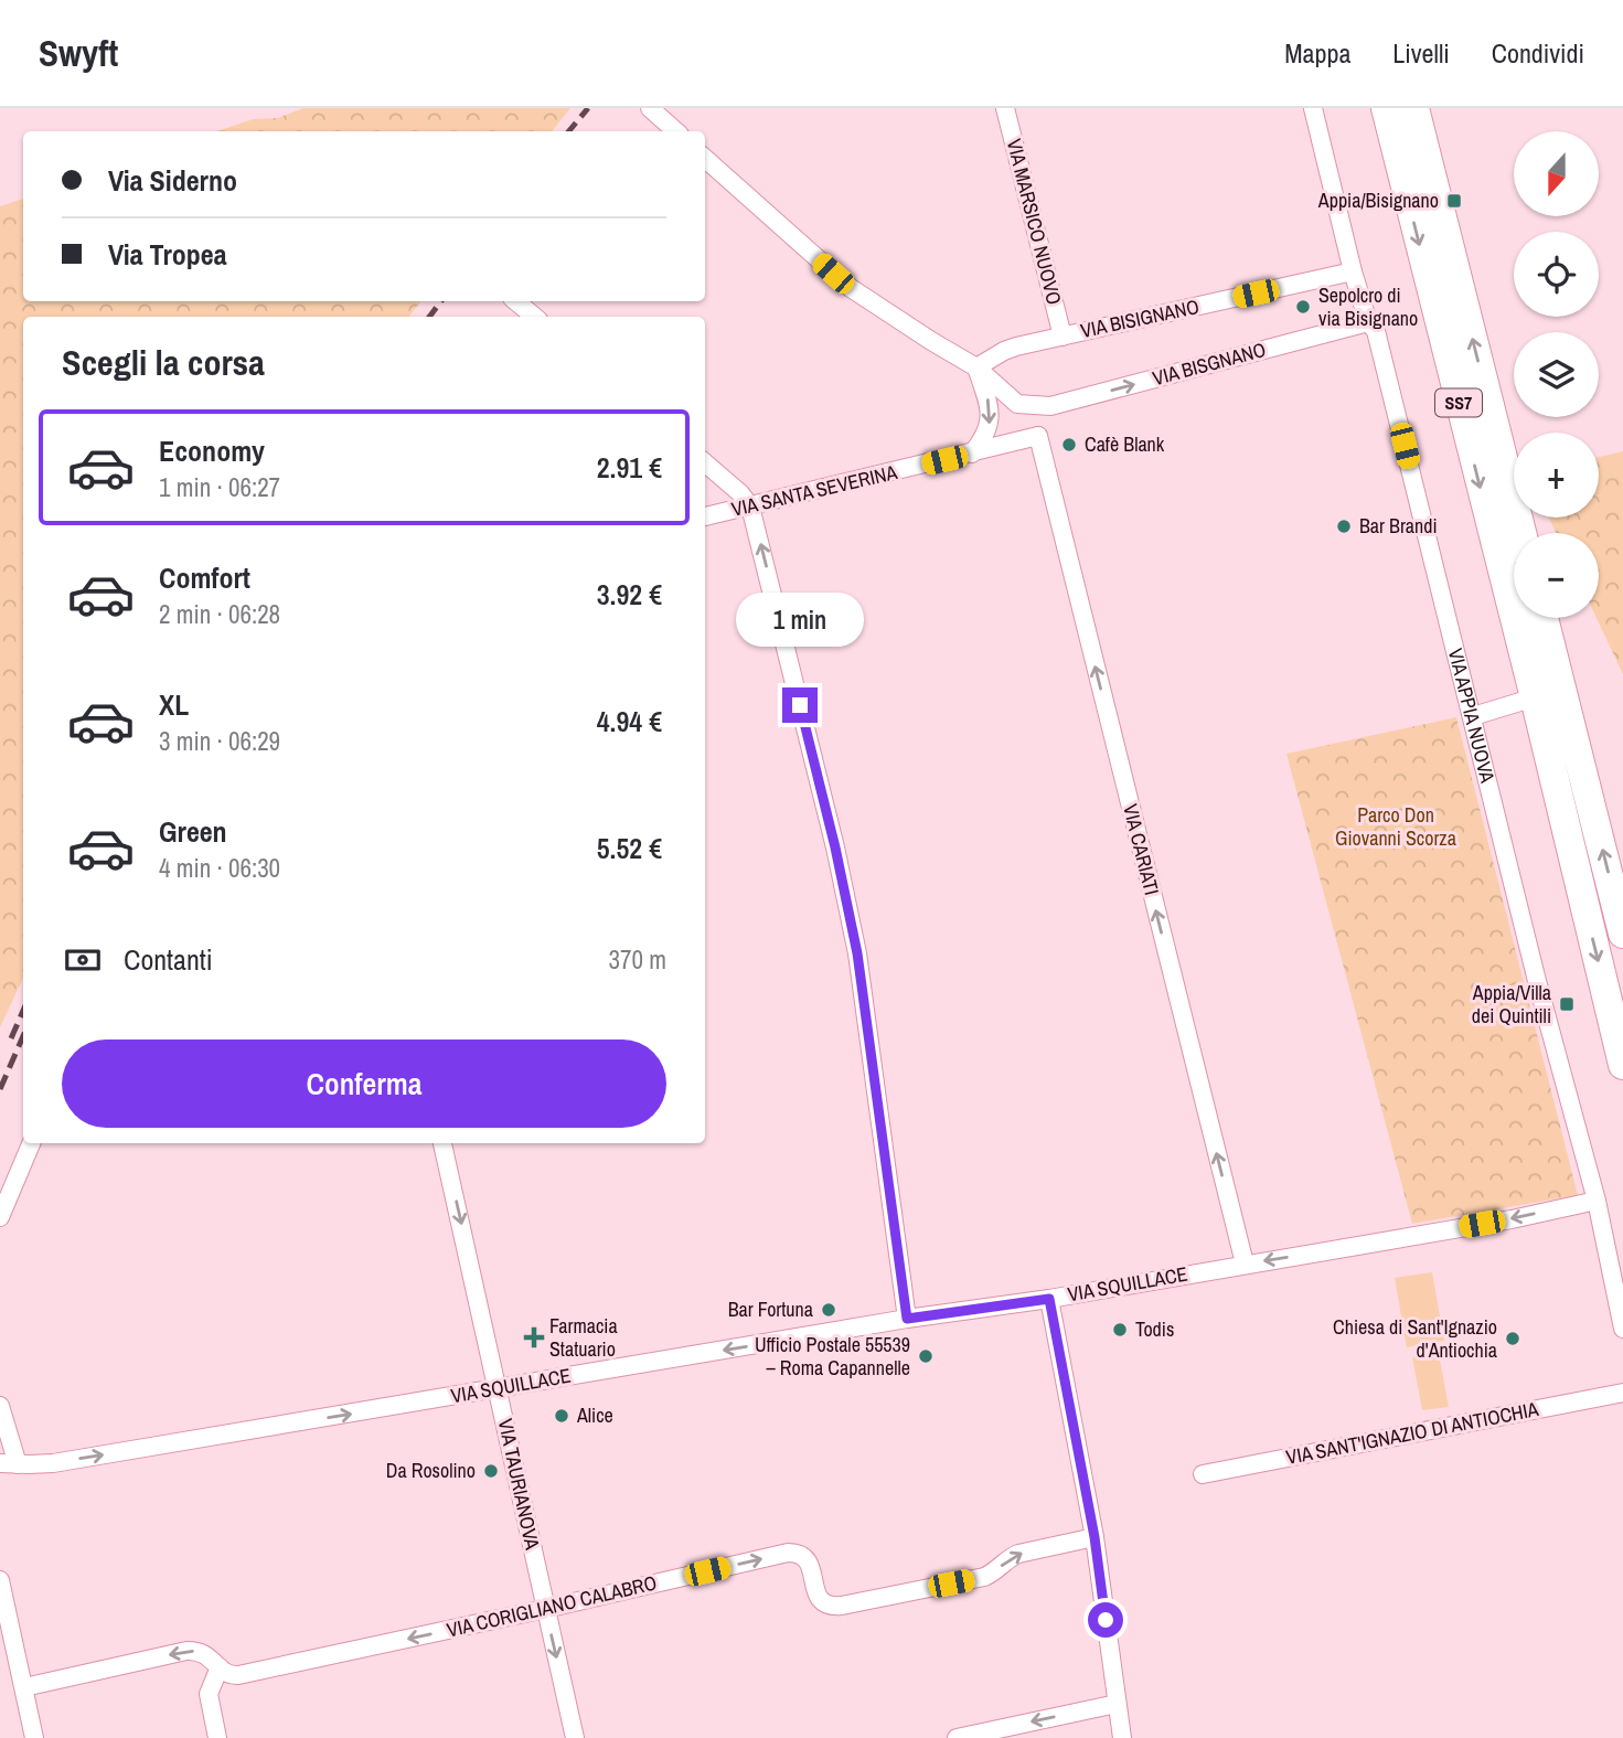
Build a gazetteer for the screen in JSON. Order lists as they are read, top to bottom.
{
  "streets": {
    "main road": ["SS7"],
    "street": [
      "VIA MARSICO NUOVO",
      "VIA BISIGNANO",
      "VIA BISGNANO",
      "VIA SANTA SEVERINA",
      "VIA APPIA NUOVA",
      "VIA CARIATI",
      "VIA SQUILLACE",
      "VIA SANT'IGNAZIO DI ANTIOCHIA",
      "VIA TAURIANOVA",
      "VIA CORIGLIANO CALABRO"
    ]
  },
  "crossings": [
    ["VIA MARSICO NUOVO", "VIA BISIGNANO"],
    ["VIA BISIGNANO", "VIA APPIA NUOVA"],
    ["VIA BISGNANO", "VIA APPIA NUOVA"],
    ["VIA SANTA SEVERINA", "VIA CARIATI"],
    ["VIA APPIA NUOVA", "VIA SQUILLACE"],
    ["VIA CARIATI", "VIA SQUILLACE"],
    ["VIA SQUILLACE", "VIA TAURIANOVA"],
    ["VIA TAURIANOVA", "VIA CORIGLIANO CALABRO"]
  ],
  "one_way": ["VIA BISGNANO", "VIA CARIATI", "VIA TAURIANOVA"],
  "parks": ["Parco Don Giovanni Scorza"],
  "places": {
    "transit": ["Appia/Bisignano", "Appia/Villa dei Quintili"],
    "other": [
      "Sepolcro di via Bisignano",
      "Cafè Blank",
      "Bar Brandi",
      "Bar Fortuna",
      "Todis",
      "Chiesa di Sant'Ignazio d'Antiochia",
      "Ufficio Postale 55539 – Roma Capannelle",
      "Alice",
      "Da Rosolino"
    ],
    "health": ["Farmacia Statuario"]
  },
  "north": "bottom",
  "page": {
    "header": "Swyft",
    "nav": ["Mappa", "Livelli", "Condividi"],
    "map_buttons": ["+", "−"],
    "banner": ["Via Siderno", "Via Tropea"],
    "heading": "Scegli la corsa",
    "list": [
      {
        "name": "Economy",
        "note": "1 min · 06:27",
        "value": "2.91 €"
      },
      {
        "name": "Comfort",
        "note": "2 min · 06:28",
        "value": "3.92 €"
      },
      {
        "name": "XL",
        "note": "3 min · 06:29",
        "value": "4.94 €"
      },
      {
        "name": "Green",
        "note": "4 min · 06:30",
        "value": "5.52 €"
      }
    ],
    "bubble": "1 min",
    "pay": ["Contanti", "370 m"],
    "buttons": "Conferma"
  }
}
